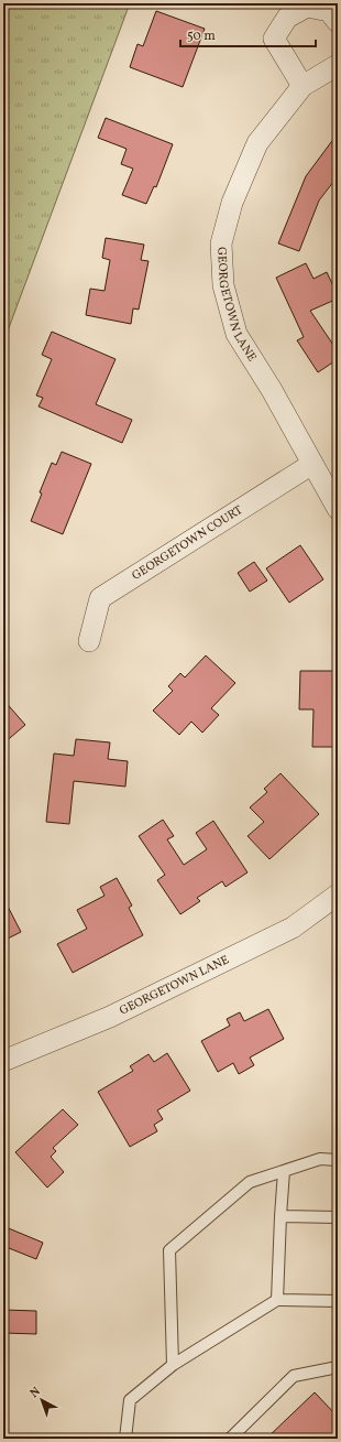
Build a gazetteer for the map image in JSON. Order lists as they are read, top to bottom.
{
  "streets": {
    "street": ["GEORGETOWN LANE", "GEORGETOWN COURT"]
  },
  "crossings": [
    ["GEORGETOWN LANE", "GEORGETOWN COURT"]
  ],
  "scale_bar": "50 m",
  "north": "top left"
}
